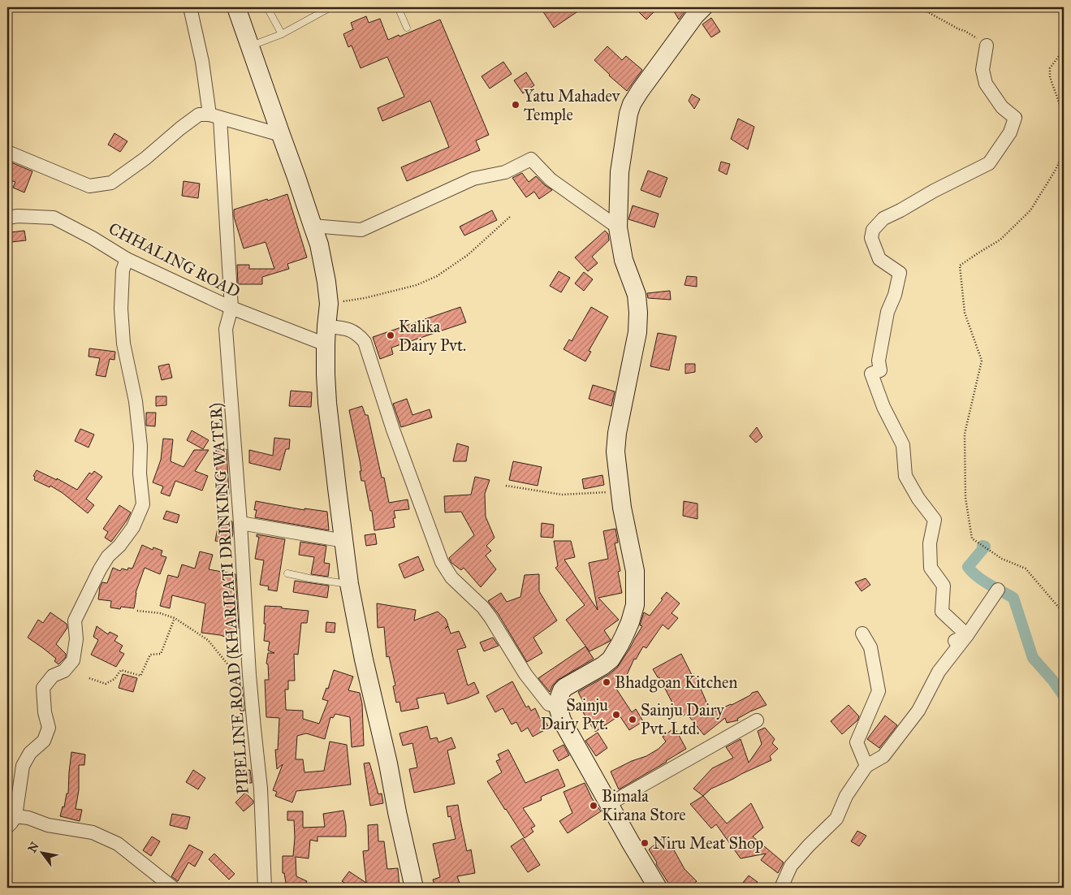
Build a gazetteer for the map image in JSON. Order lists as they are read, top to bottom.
{
  "streets": {
    "street": ["CHHALING ROAD", "PIPELINE ROAD (KHARIPATI DRINKING WATER)"]
  },
  "crossings": [
    ["CHHALING ROAD", "PIPELINE ROAD (KHARIPATI DRINKING WATER)"]
  ],
  "places": [
    "Yatu Mahadev Temple",
    "Kalika Dairy Pvt.",
    "Bhadgoan Kitchen",
    "Sainju Dairy Pvt.",
    "Sainju Dairy Pvt. Ltd.",
    "Bimala Kirana Store",
    "Niru Meat Shop"
  ],
  "north": "top left"
}
